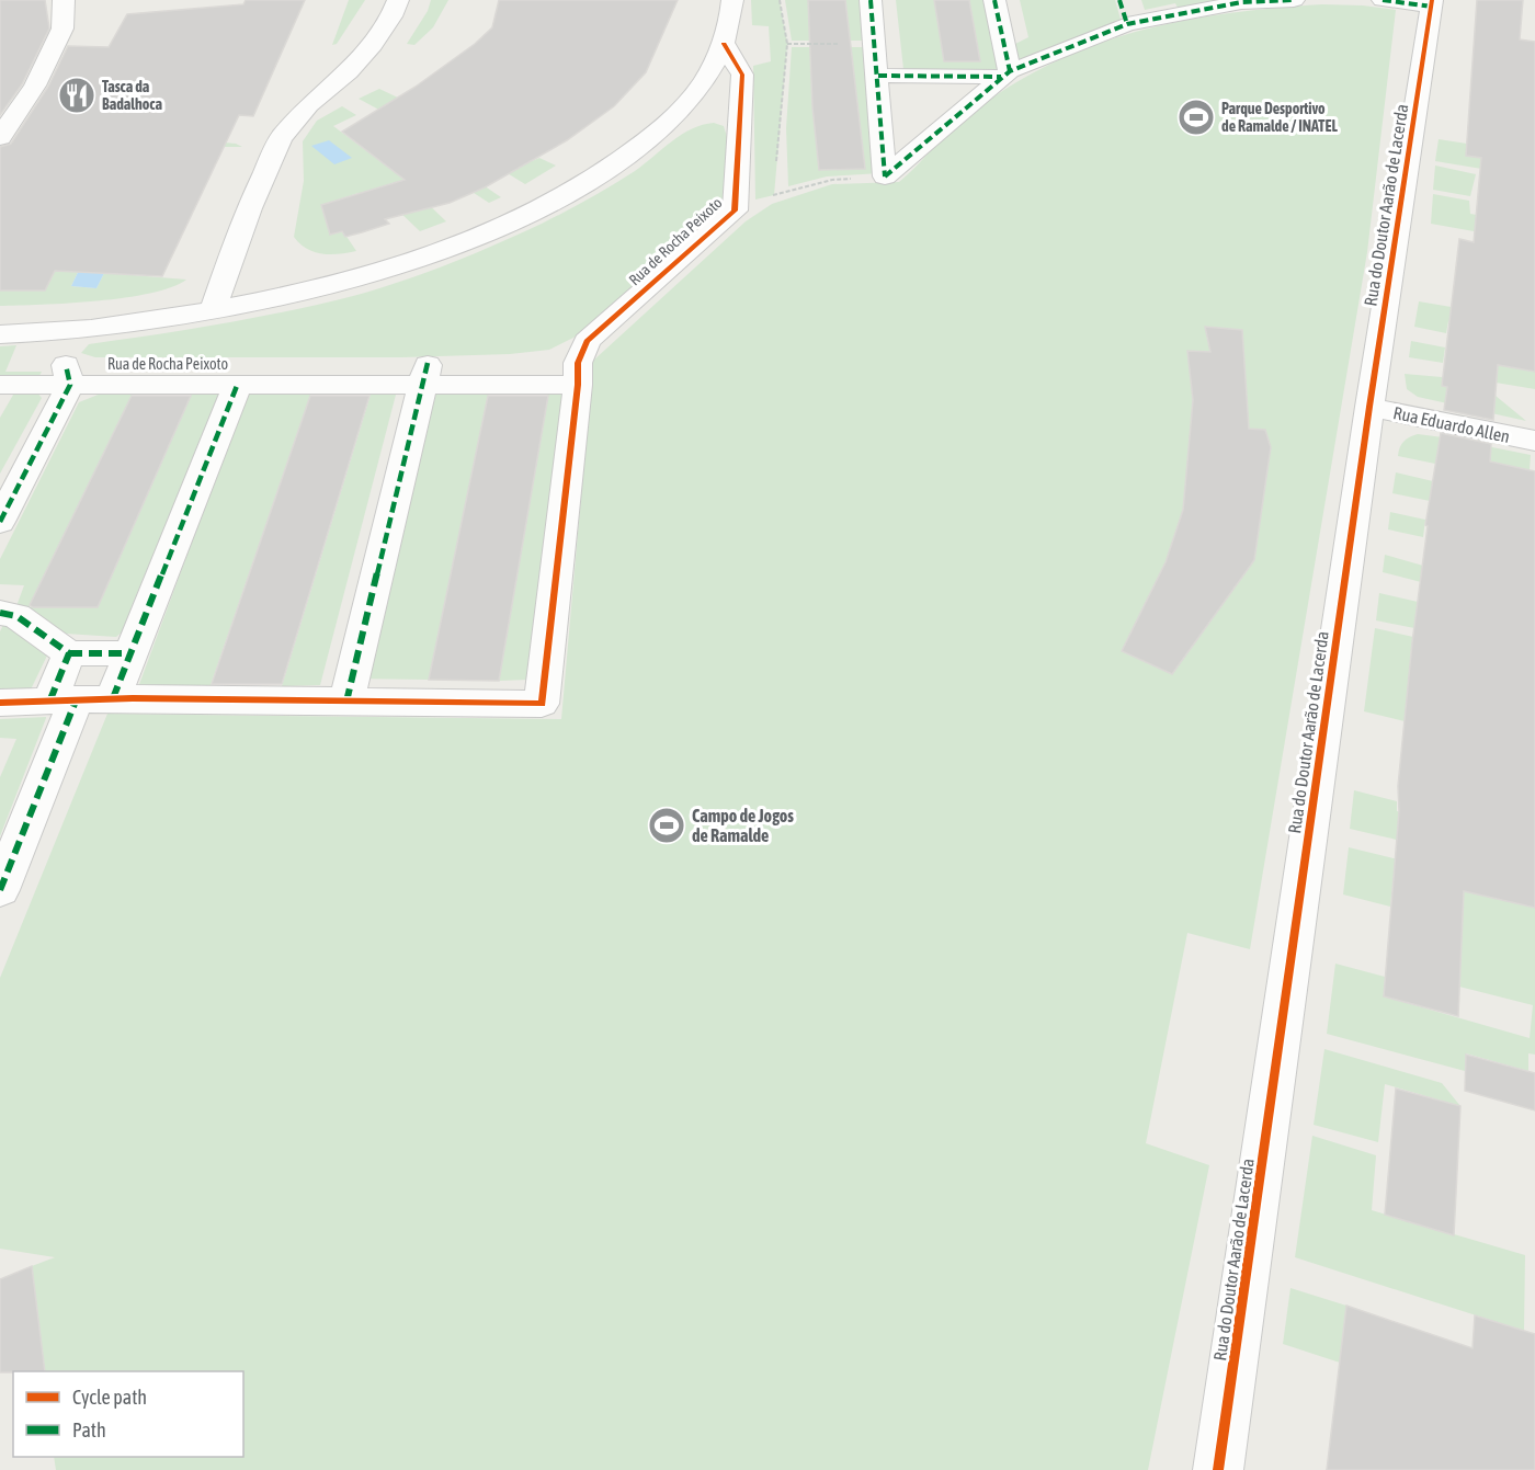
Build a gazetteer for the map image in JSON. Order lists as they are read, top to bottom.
{
  "streets": {
    "street": ["Rua do Doutor Aarão de Lacerda", "Rua de Rocha Peixoto", "Rua Eduardo Allen"]
  },
  "crossings": [
    ["Rua do Doutor Aarão de Lacerda", "Rua Eduardo Allen"]
  ],
  "places": {
    "restaurant": ["Tasca da Badalhoca"],
    "sports": ["Parque Desportivo de Ramalde / INATEL", "Campo de Jogos de Ramalde"]
  },
  "legend": ["Cycle path", "Path"]
}
